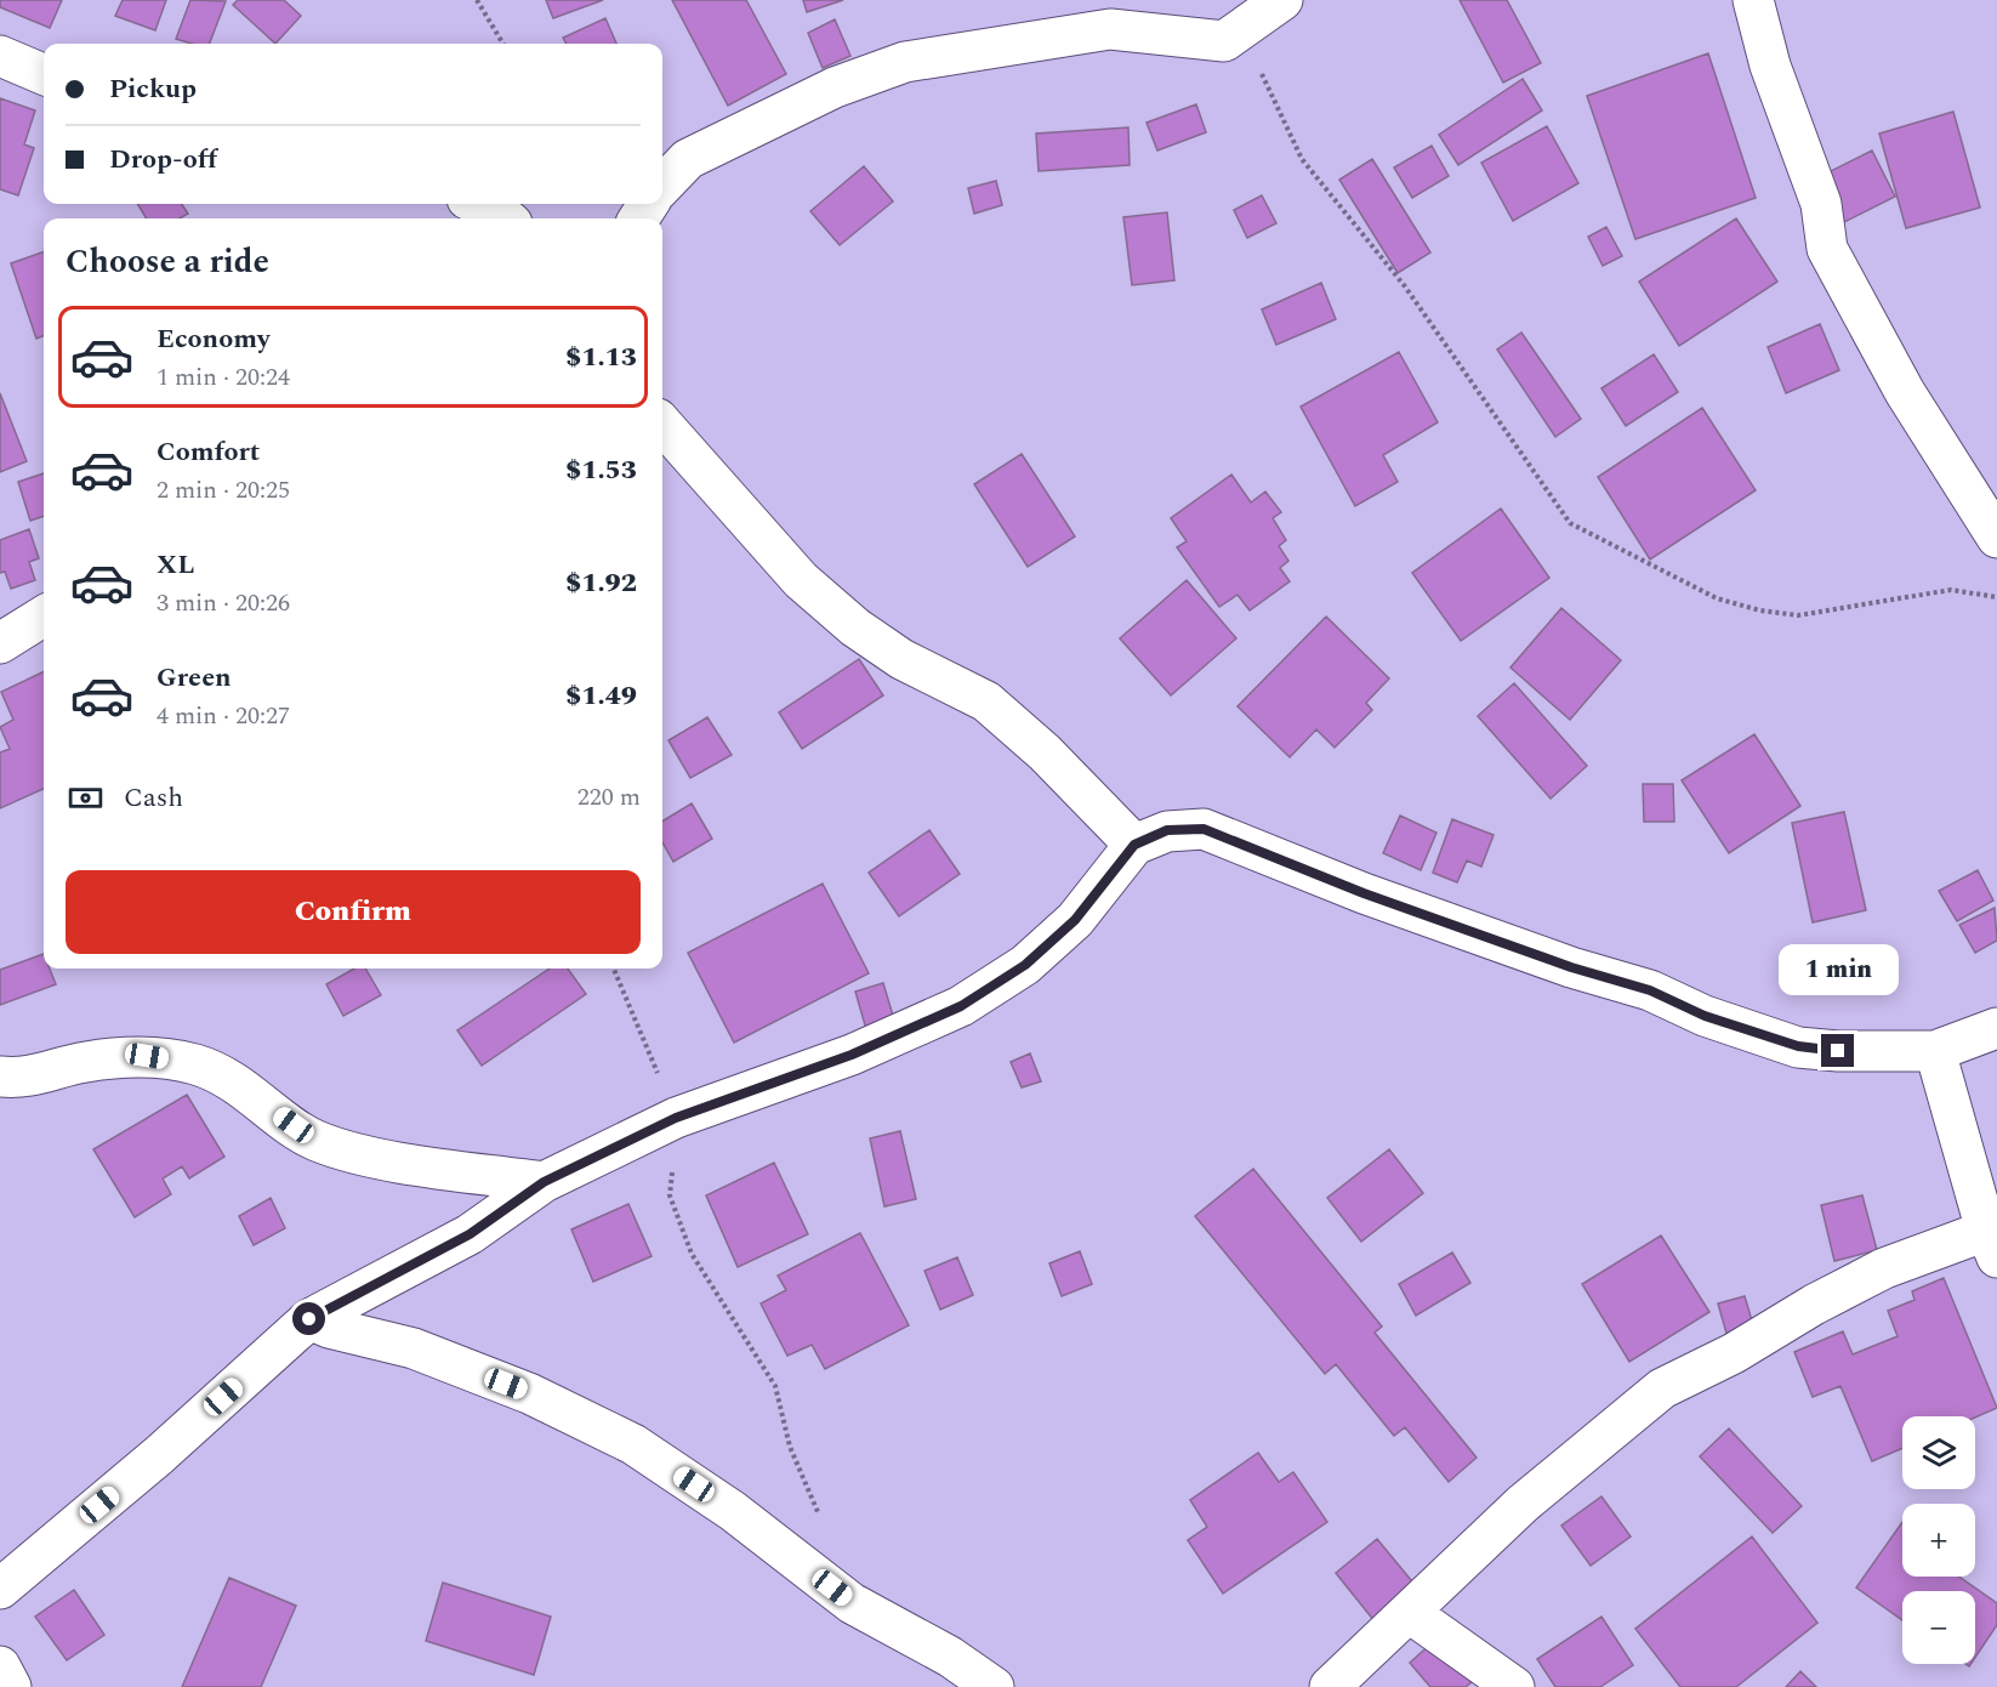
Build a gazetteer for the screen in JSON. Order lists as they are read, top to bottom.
{
  "page": {
    "banner": ["Pickup", "Drop-off"],
    "heading": "Choose a ride",
    "list": [
      {
        "name": "Economy",
        "note": "1 min · 20:24",
        "value": "$1.13"
      },
      {
        "name": "Comfort",
        "note": "2 min · 20:25",
        "value": "$1.53"
      },
      {
        "name": "XL",
        "note": "3 min · 20:26",
        "value": "$1.92"
      },
      {
        "name": "Green",
        "note": "4 min · 20:27",
        "value": "$1.49"
      }
    ],
    "pay": ["Cash", "220 m"],
    "buttons": "Confirm",
    "bubble": "1 min",
    "map_buttons": ["+", "−"]
  }
}
